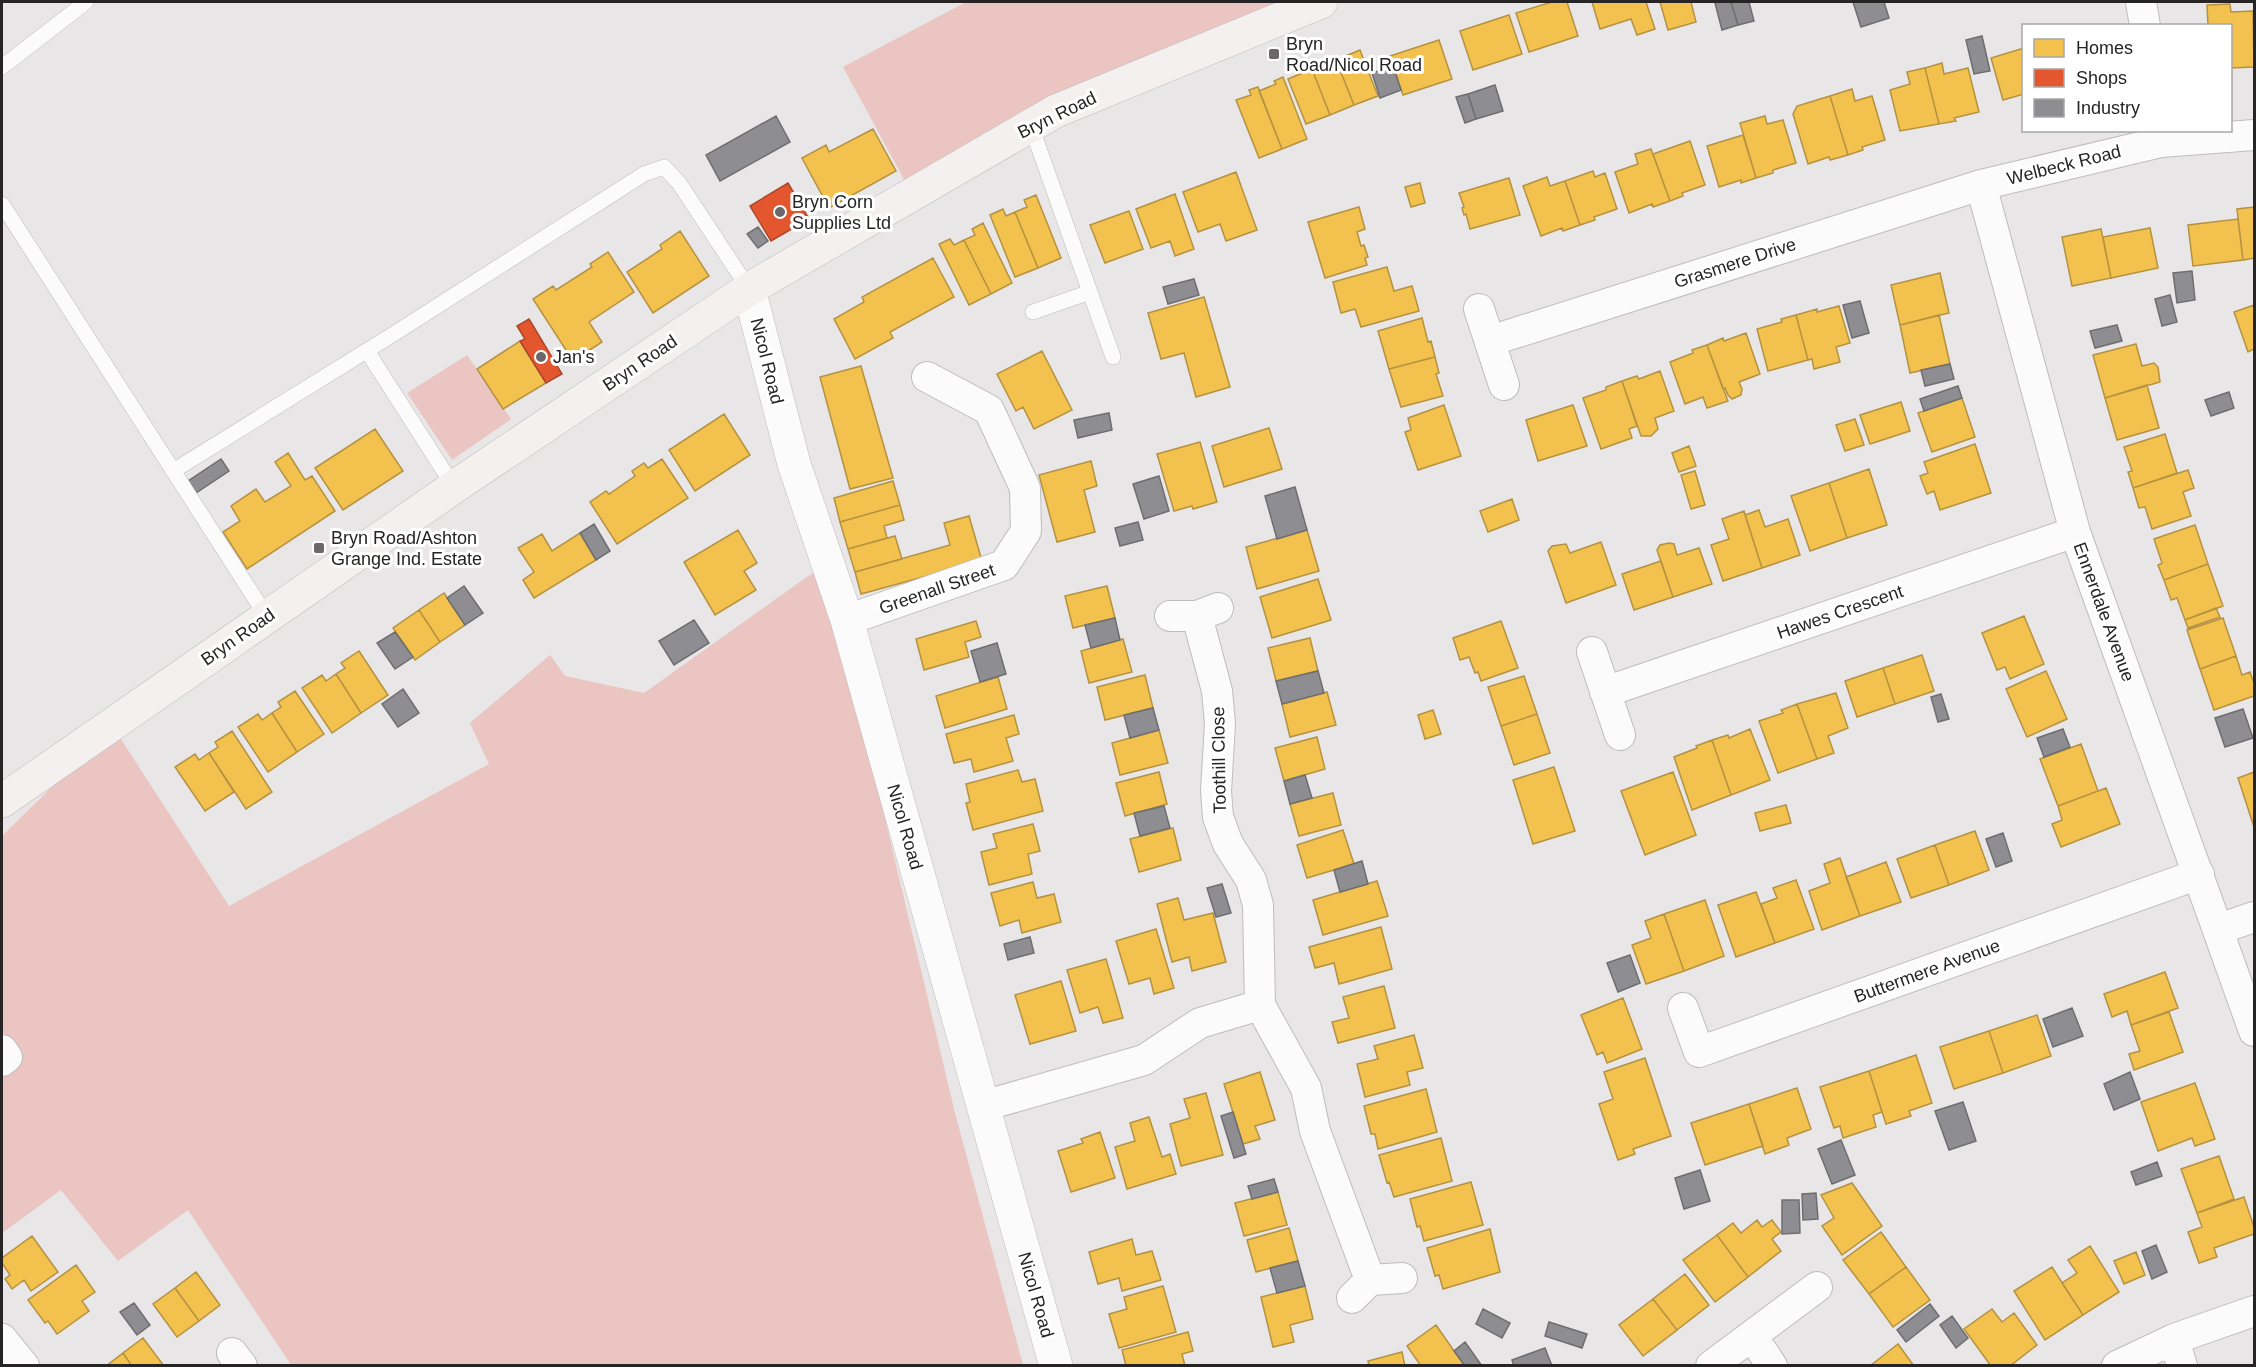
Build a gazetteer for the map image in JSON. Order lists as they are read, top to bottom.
{
  "streets": {
    "main road": ["Bryn Road"],
    "street": [
      "Welbeck Road",
      "Grasmere Drive",
      "Nicol Road",
      "Greenall Street",
      "Hawes Crescent",
      "Ennerdale Avenue",
      "Toothill Close",
      "Buttermere Avenue"
    ]
  },
  "crossings": [
    ["Bryn Road", "Nicol Road"],
    ["Welbeck Road", "Grasmere Drive"],
    ["Welbeck Road", "Ennerdale Avenue"],
    ["Grasmere Drive", "Ennerdale Avenue"],
    ["Nicol Road", "Greenall Street"],
    ["Hawes Crescent", "Ennerdale Avenue"],
    ["Ennerdale Avenue", "Buttermere Avenue"]
  ],
  "places": {
    "transit": ["Bryn Road/Nicol Road", "Bryn Road/Ashton Grange Ind. Estate"],
    "other": ["Bryn Corn Supplies Ltd", "Jan's"]
  },
  "legend": ["Homes", "Shops", "Industry"]
}
